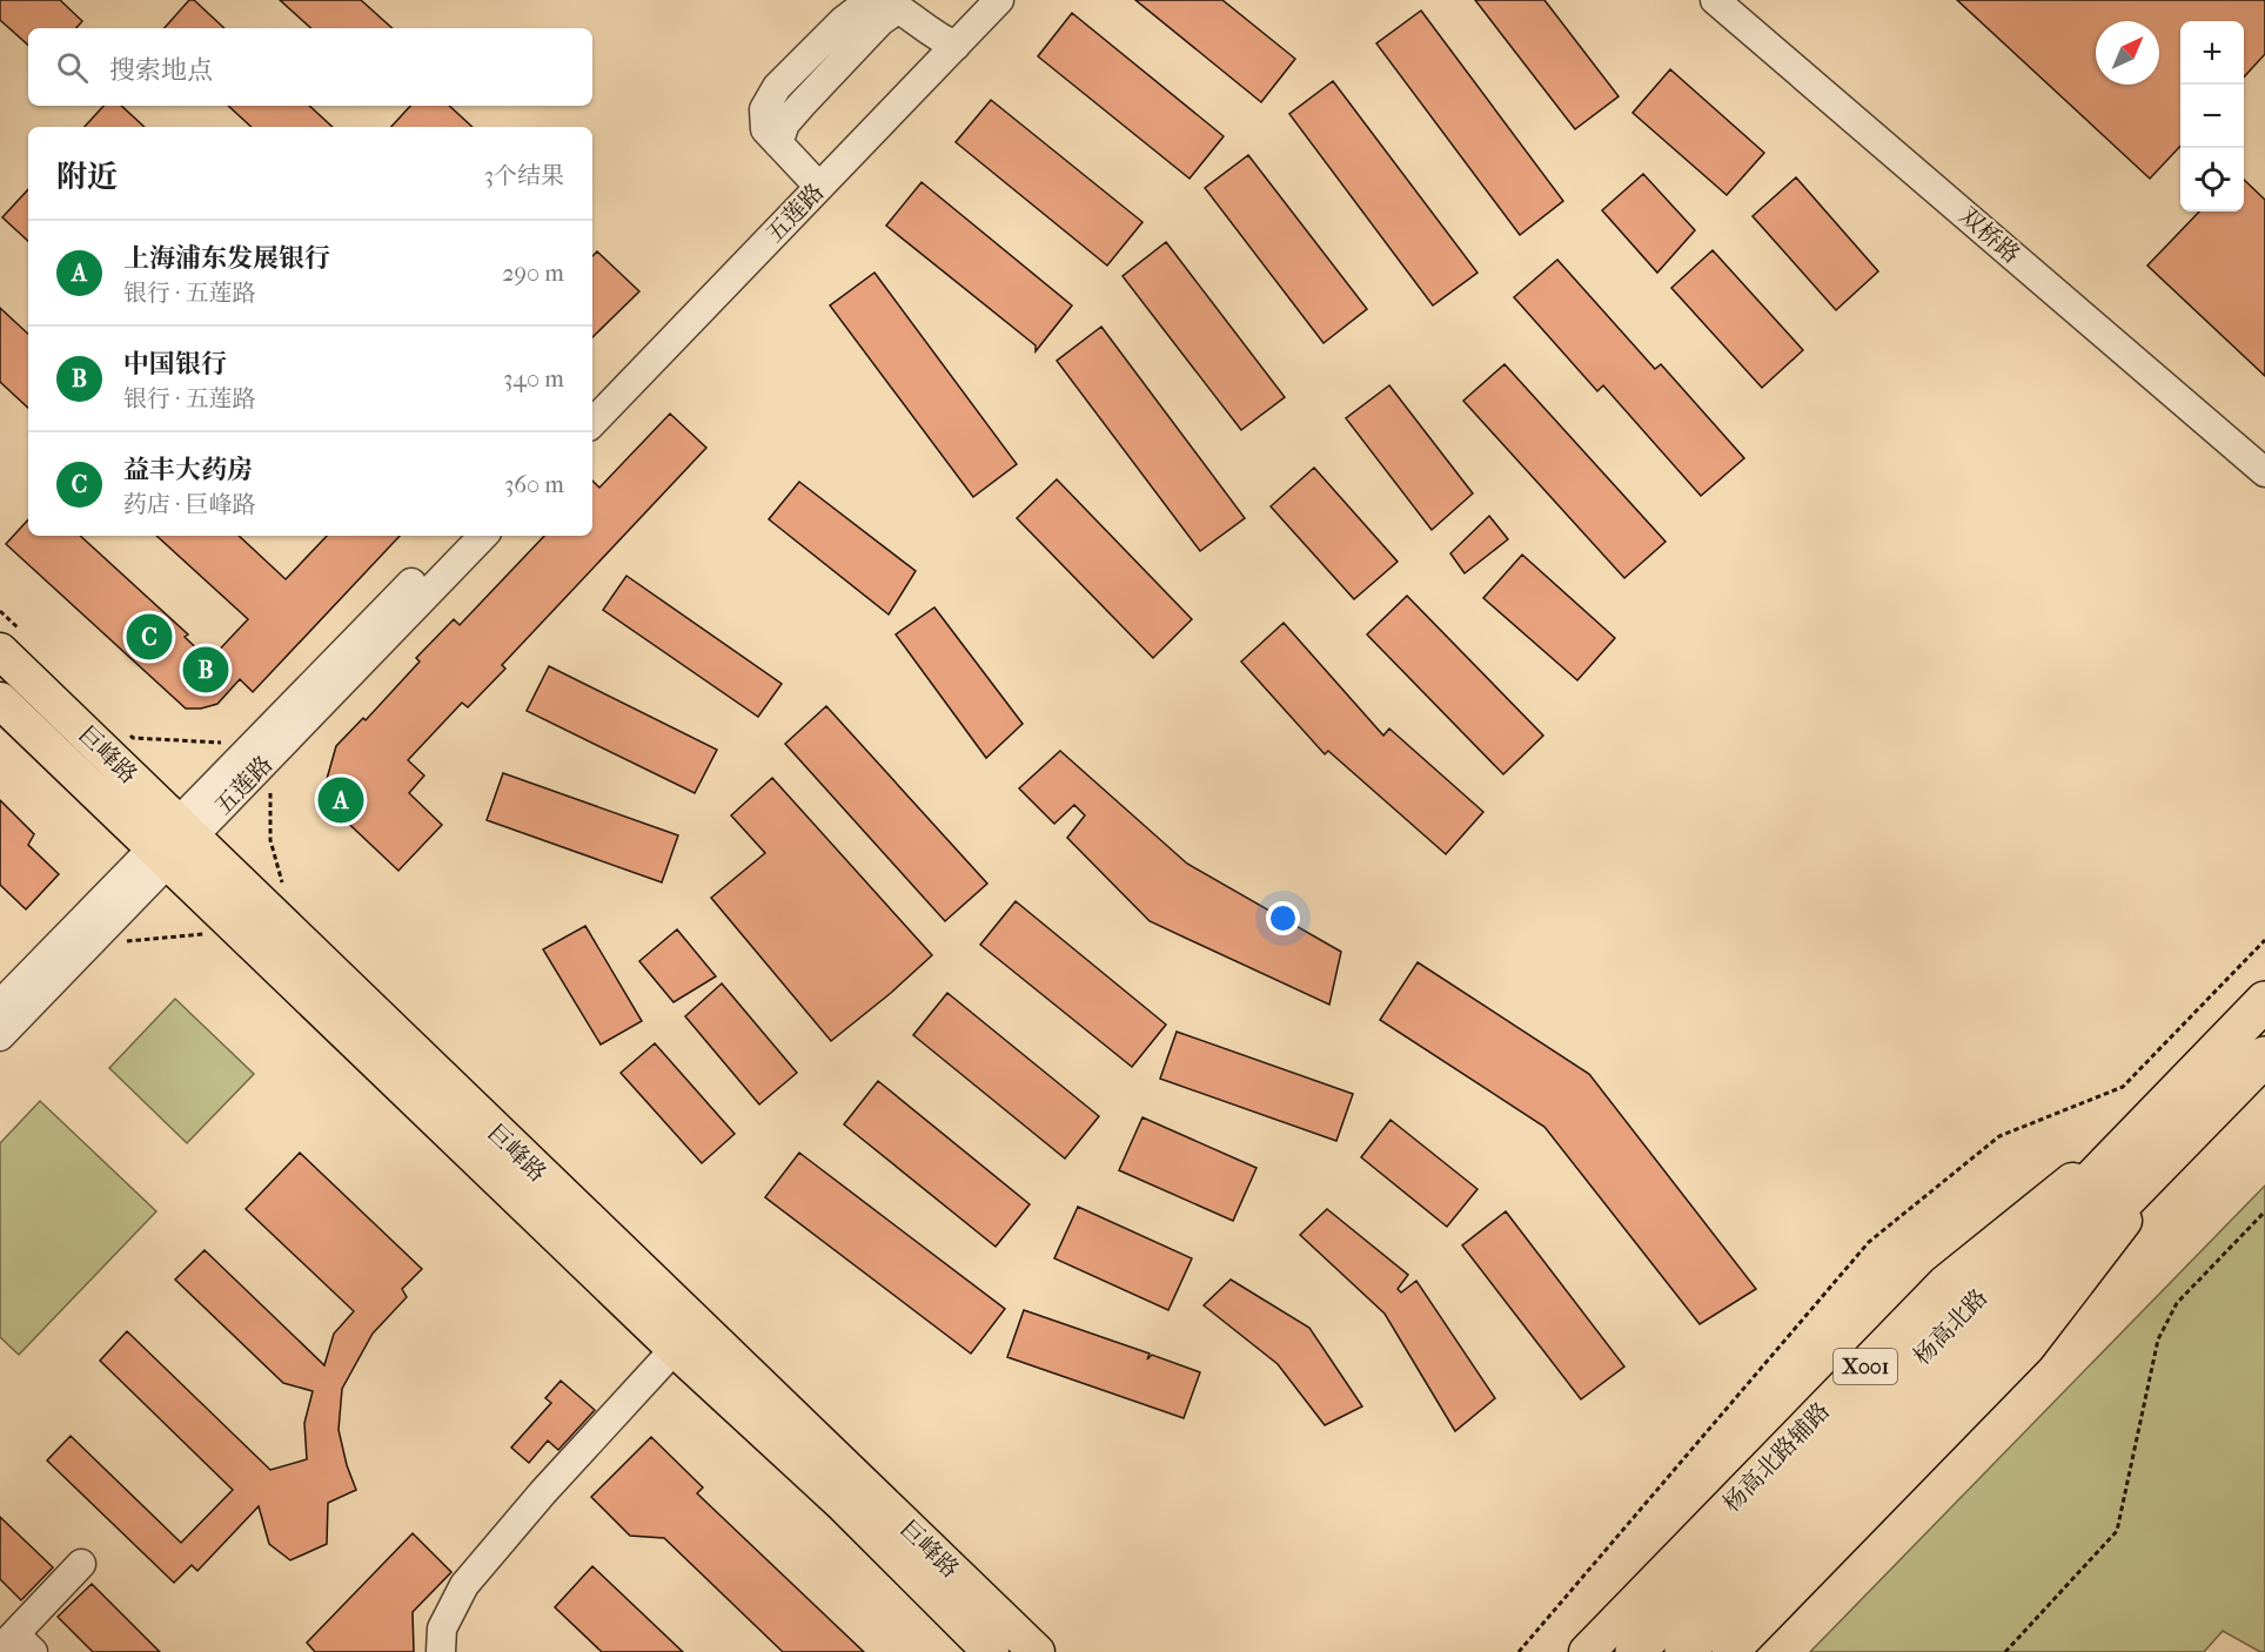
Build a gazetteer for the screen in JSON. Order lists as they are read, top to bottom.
{
  "streets": {
    "highway": ["杨高北路", "X001"],
    "main road": ["巨峰路", "杨高北路辅路"],
    "street": ["五莲路", "双桥路"]
  },
  "crossings": [
    ["五莲路", "巨峰路"],
    ["杨高北路", "X001"],
    ["杨高北路", "杨高北路辅路"]
  ],
  "north": "top right",
  "page": {
    "map_buttons": ["+", "−"],
    "search": "搜索地点",
    "heading": ["附近", "3个结果"],
    "list": [
      {
        "mark": "A",
        "name": "上海浦东发展银行",
        "note": "银行 · 五莲路",
        "value": "290 m"
      },
      {
        "mark": "B",
        "name": "中国银行",
        "note": "银行 · 五莲路",
        "value": "340 m"
      },
      {
        "mark": "C",
        "name": "益丰大药房",
        "note": "药店 · 巨峰路",
        "value": "360 m"
      }
    ],
    "pins": ["C", "B", "A"]
  }
}
